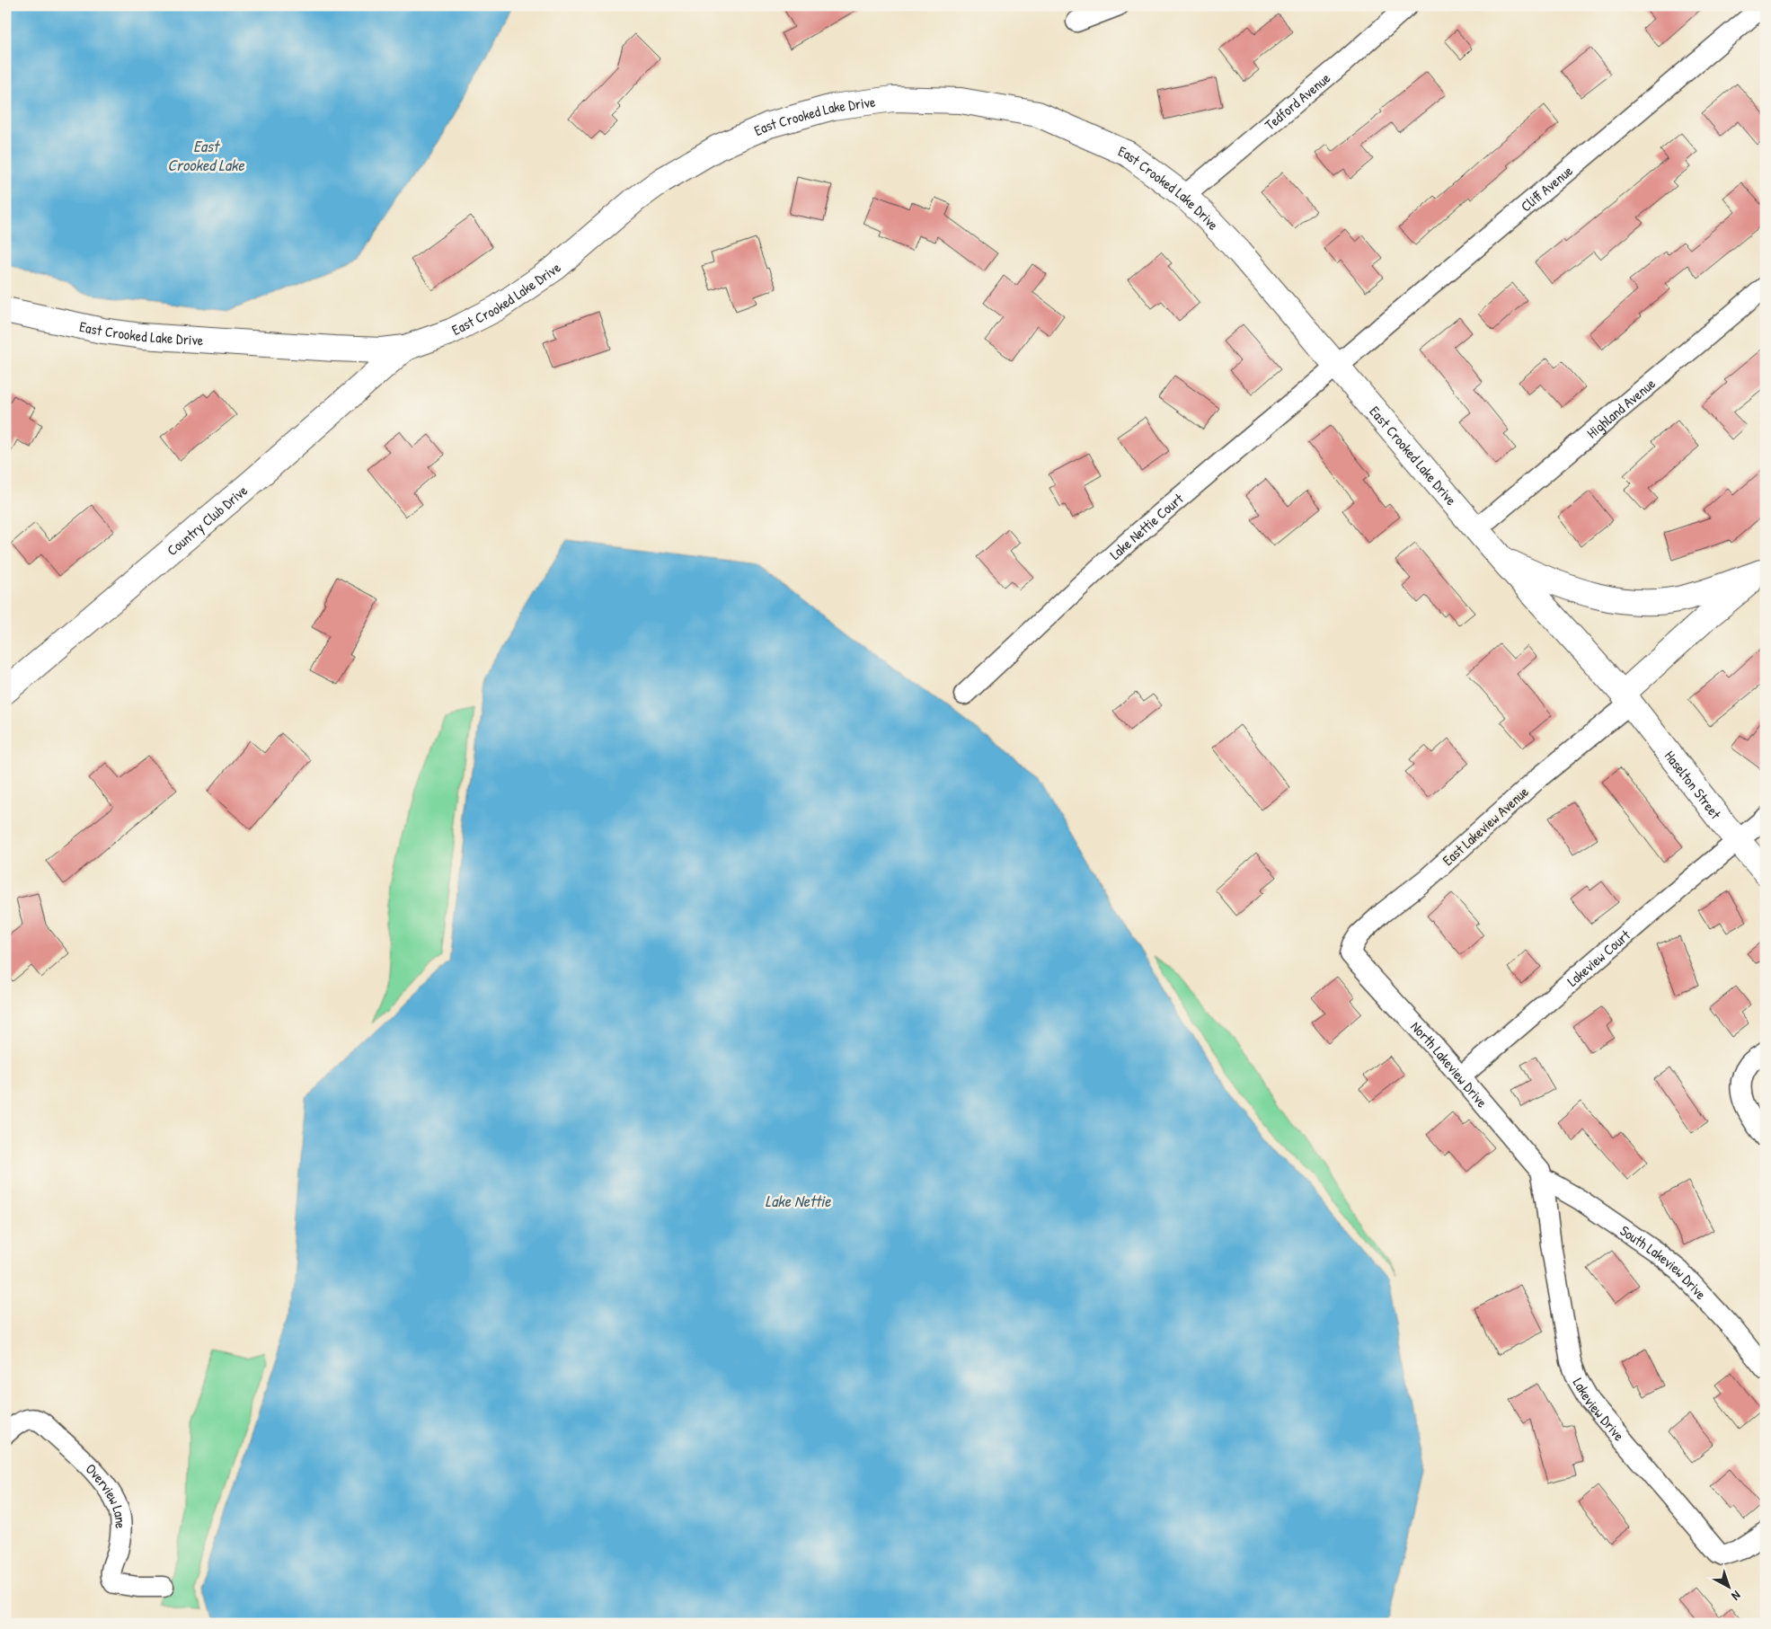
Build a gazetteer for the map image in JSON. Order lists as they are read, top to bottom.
{
  "streets": {
    "street": [
      "Tedford Avenue",
      "East Crooked Lake Drive",
      "Cliff Avenue",
      "Highland Avenue",
      "Country Club Drive",
      "Lake Nettie Court",
      "Haselton Street",
      "East Lakeview Avenue",
      "Lakeview Court",
      "North Lakeview Drive",
      "South Lakeview Drive",
      "Lakeview Drive",
      "Overview Lane"
    ]
  },
  "crossings": [
    ["Tedford Avenue", "East Crooked Lake Drive"],
    ["East Crooked Lake Drive", "Cliff Avenue"],
    ["East Crooked Lake Drive", "Highland Avenue"],
    ["East Crooked Lake Drive", "Country Club Drive"],
    ["East Crooked Lake Drive", "Lake Nettie Court"],
    ["East Crooked Lake Drive", "Haselton Street"],
    ["East Crooked Lake Drive", "East Lakeview Avenue"],
    ["Cliff Avenue", "Lake Nettie Court"],
    ["Haselton Street", "East Lakeview Avenue"],
    ["Haselton Street", "Lakeview Court"],
    ["East Lakeview Avenue", "North Lakeview Drive"],
    ["Lakeview Court", "North Lakeview Drive"],
    ["North Lakeview Drive", "South Lakeview Drive"],
    ["North Lakeview Drive", "Lakeview Drive"],
    ["South Lakeview Drive", "Lakeview Drive"]
  ],
  "water": ["East Crooked Lake", "Lake Nettie"],
  "north": "bottom right"
}
